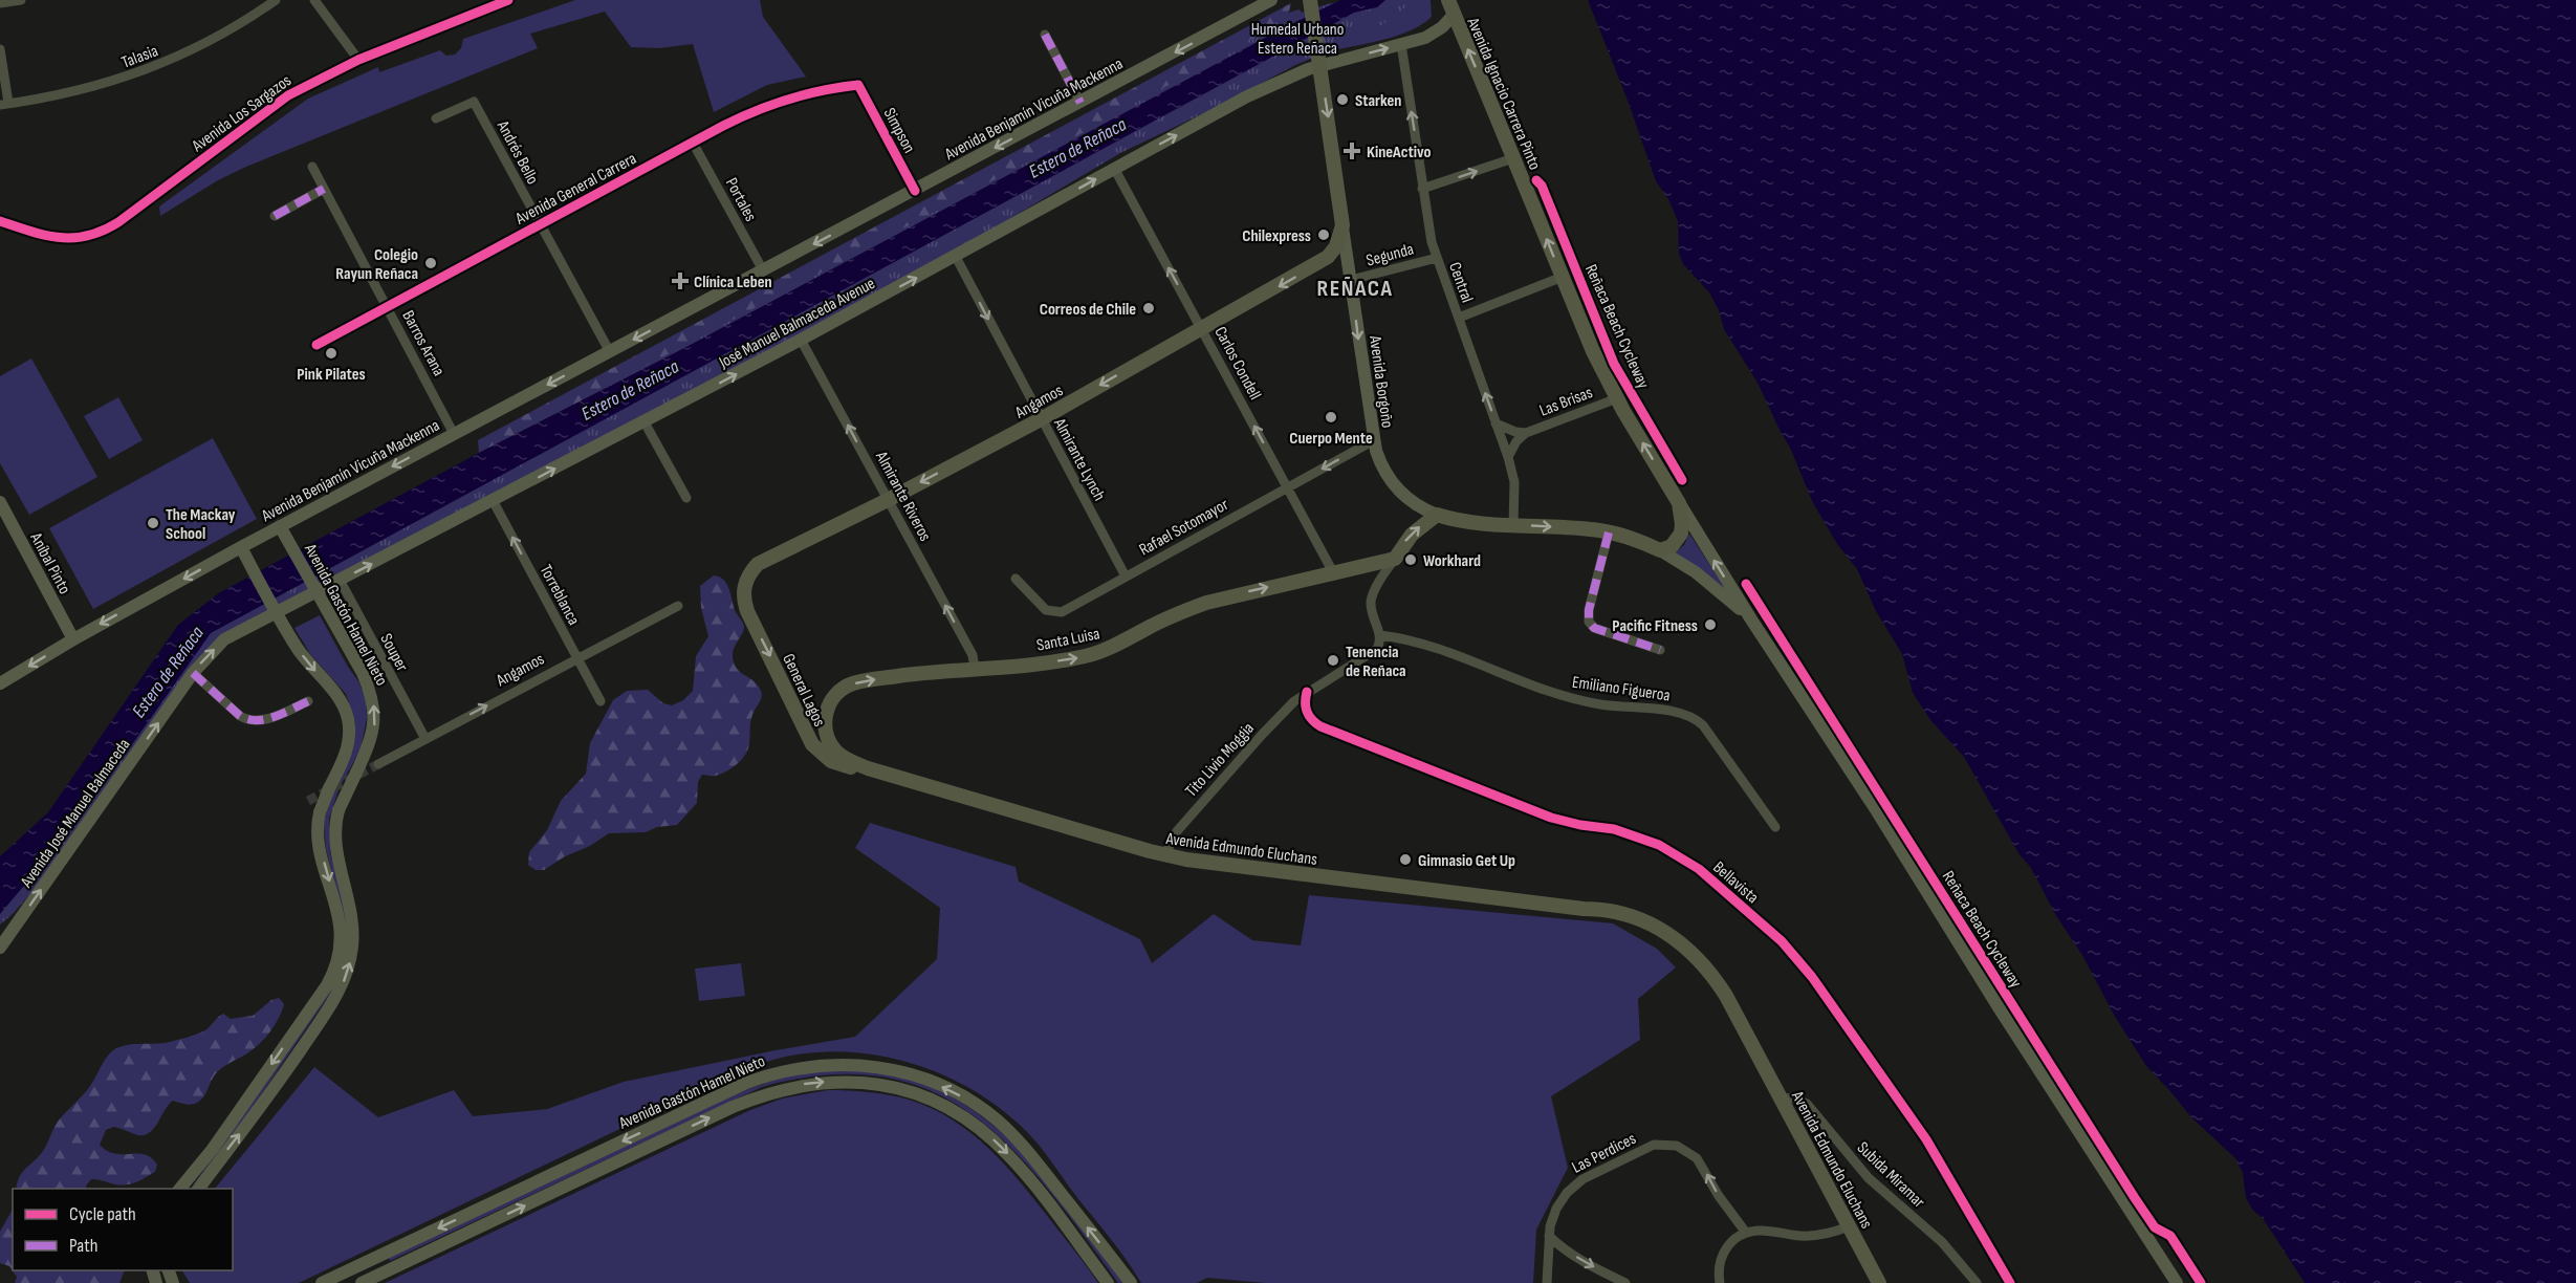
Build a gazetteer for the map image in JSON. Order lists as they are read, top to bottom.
{
  "streets": {
    "main road": [
      "Avenida Ignacio Carrera Pinto",
      "Avenida Benjamín Vicuña Mackenna",
      "Avenida Los Sargazos",
      "José Manuel Balmaceda Avenue",
      "Avenida Borgoño",
      "Angamos",
      "Aníbal Pinto",
      "Avenida Gastón Hamel Nieto",
      "Santa Luisa",
      "General Lagos",
      "Avenida José Manuel Balmaceda",
      "Avenida Edmundo Eluchans"
    ],
    "street": [
      "Talasia",
      "Simpson",
      "Andrés Bello",
      "Avenida General Carrera",
      "Portales",
      "Segunda",
      "Central",
      "Barros Arana",
      "Carlos Condell",
      "Las Brisas",
      "Almirante Lynch",
      "Almirante Riveros",
      "Rafael Sotomayor",
      "Torreblanca",
      "Souper",
      "Emiliano Figueroa",
      "Tito Livio Moggia",
      "Bellavista",
      "Las Perdices",
      "Subida Miramar"
    ],
    "cycle path": ["Reñaca Beach Cycleway"]
  },
  "crossings": [
    ["Avenida Ignacio Carrera Pinto", "Avenida Borgoño"],
    ["Avenida Ignacio Carrera Pinto", "Las Brisas"],
    ["Avenida Benjamín Vicuña Mackenna", "Simpson"],
    ["Avenida Benjamín Vicuña Mackenna", "Andrés Bello"],
    ["Avenida Benjamín Vicuña Mackenna", "Portales"],
    ["Avenida Benjamín Vicuña Mackenna", "Barros Arana"],
    ["Avenida Benjamín Vicuña Mackenna", "Aníbal Pinto"],
    ["Avenida Benjamín Vicuña Mackenna", "Avenida Gastón Hamel Nieto"],
    ["Simpson", "Avenida General Carrera"],
    ["Andrés Bello", "Avenida General Carrera"],
    ["Avenida General Carrera", "Portales"],
    ["Avenida General Carrera", "Barros Arana"],
    ["Segunda", "Central"],
    ["Segunda", "Avenida Borgoño"],
    ["Central", "Avenida Borgoño"],
    ["Central", "Las Brisas"],
    ["José Manuel Balmaceda Avenue", "Carlos Condell"],
    ["José Manuel Balmaceda Avenue", "Almirante Lynch"],
    ["José Manuel Balmaceda Avenue", "Almirante Riveros"],
    ["José Manuel Balmaceda Avenue", "Torreblanca"],
    ["José Manuel Balmaceda Avenue", "Avenida José Manuel Balmaceda"],
    ["Carlos Condell", "Angamos"],
    ["Carlos Condell", "Rafael Sotomayor"],
    ["Carlos Condell", "Santa Luisa"],
    ["Avenida Borgoño", "Angamos"],
    ["Avenida Borgoño", "Rafael Sotomayor"],
    ["Angamos", "Almirante Lynch"],
    ["Angamos", "Almirante Riveros"],
    ["Angamos", "Torreblanca"],
    ["Angamos", "Souper"],
    ["Angamos", "General Lagos"],
    ["Almirante Lynch", "Rafael Sotomayor"],
    ["Almirante Riveros", "Santa Luisa"],
    ["Torreblanca", "Avenida José Manuel Balmaceda"],
    ["Avenida Gastón Hamel Nieto", "Avenida José Manuel Balmaceda"],
    ["Santa Luisa", "General Lagos"],
    ["Souper", "Avenida José Manuel Balmaceda"],
    ["General Lagos", "Avenida Edmundo Eluchans"],
    ["Tito Livio Moggia", "Avenida Edmundo Eluchans"],
    ["Tito Livio Moggia", "Bellavista"],
    ["Avenida Edmundo Eluchans", "Subida Miramar"]
  ],
  "one_way": [
    "Avenida Ignacio Carrera Pinto",
    "Avenida Benjamín Vicuña Mackenna",
    "Central",
    "José Manuel Balmaceda Avenue",
    "Carlos Condell",
    "Almirante Lynch",
    "Almirante Riveros",
    "Torreblanca",
    "Santa Luisa",
    "General Lagos",
    "Avenida José Manuel Balmaceda"
  ],
  "districts": ["REÑACA"],
  "water": ["Estero de Reñaca"],
  "parks": ["Humedal Urbano Estero Reñaca"],
  "places": {
    "other": [
      "Starken",
      "Chilexpress",
      "Colegio Rayun Reñaca",
      "Correos de Chile",
      "Pink Pilates",
      "Cuerpo Mente",
      "The Mackay School",
      "Workhard",
      "Pacific Fitness",
      "Tenencia de Reñaca",
      "Gimnasio Get Up"
    ],
    "health": ["KineActivo", "Clínica Leben"]
  },
  "legend": ["Cycle path", "Path"]
}
